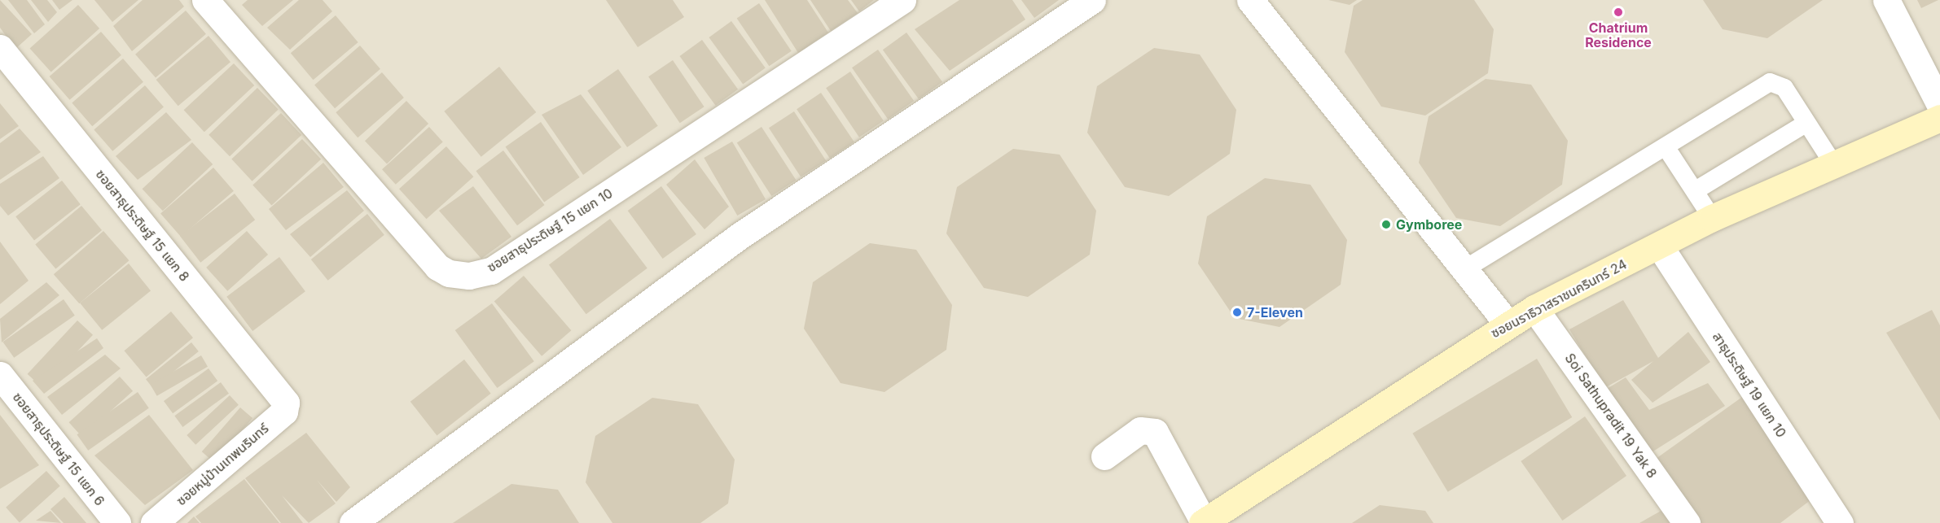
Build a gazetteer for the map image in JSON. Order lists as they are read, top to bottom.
{
  "streets": {
    "street": [
      "ซอยสาธุประดิษฐ์ 15 แยก 8",
      "ซอยสาธุประดิษฐ์ 15 แยก 10",
      "ซอยนราธิวาสราชนครินทร์ 24",
      "สาธุประดิษฐ์ 19 แยก 10",
      "Soi Sathupradit 19 Yak 8",
      "ซอยสาธุประดิษฐ์ 15 แยก 6",
      "ซอยหมู่บ้านเทพนรินทร์"
    ]
  },
  "crossings": [
    ["ซอยสาธุประดิษฐ์ 15 แยก 8", "ซอยหมู่บ้านเทพนรินทร์"],
    ["ซอยนราธิวาสราชนครินทร์ 24", "สาธุประดิษฐ์ 19 แยก 10"],
    ["ซอยนราธิวาสราชนครินทร์ 24", "Soi Sathupradit 19 Yak 8"]
  ],
  "places": ["Chatrium Residence", "Gymboree", "7-Eleven"]
}
